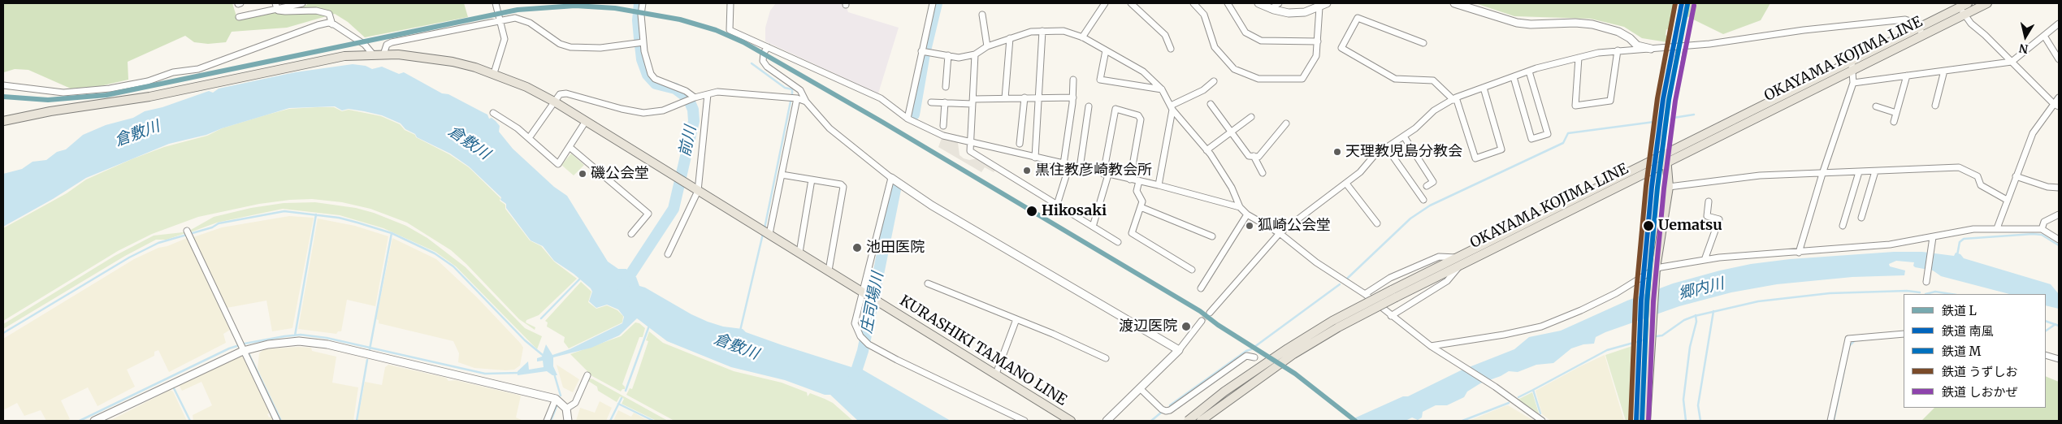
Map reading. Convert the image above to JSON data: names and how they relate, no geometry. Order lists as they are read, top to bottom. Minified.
{"streets":{"main road":["OKAYAMA KOJIMA LINE","KURASHIKI TAMANO LINE"]},"water":["倉敷川","前川","郷内川","庄司場川"],"places":["天理教児島分教会","黒住教彦崎教会所","磯公会堂","Hikosaki","狐崎公会堂","Uematsu","池田医院","渡辺医院"],"lines":["rail line 南風","rail line うずしお","rail line M","rail line L","rail line しおかぜ"],"legend":["鉄道 L","鉄道 南風","鉄道 M","鉄道 うずしお","鉄道 しおかぜ"],"north":"bottom"}
